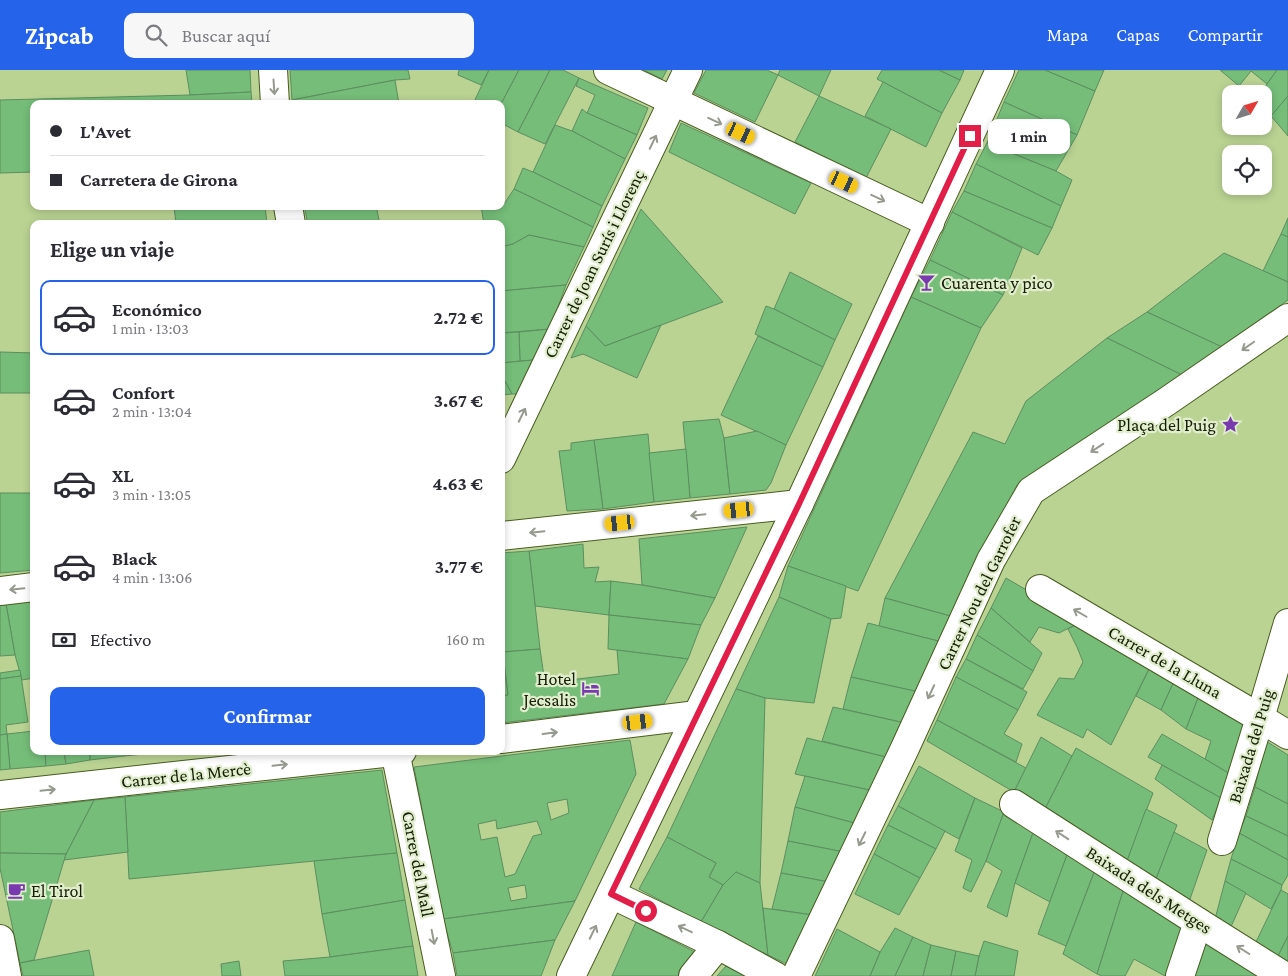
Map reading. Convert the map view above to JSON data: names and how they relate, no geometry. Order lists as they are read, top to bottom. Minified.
{"streets":{"street":["Carrer de Joan Surís i Llorenç","Carrer Nou del Garrofer","Carrer de la Lluna","Baixada del Puig","Carrer de la Mercè","Carrer del Mall","Baixada dels Metges"]},"crossings":[["Carrer de la Lluna","Baixada del Puig"]],"one_way":["Carrer de Joan Surís i Llorenç","Carrer de la Lluna","Carrer de la Mercè","Carrer del Mall","Baixada dels Metges"],"places":{"bar":["Cuarenta y pico"],"place":["Plaça del Puig"],"hotel":["Hotel Jecsalis"],"cafe":["El Tirol"]},"north":"top right","page":{"header":"Zipcab","search":"Buscar aquí","nav":["Mapa","Capas","Compartir"],"banner":["L'Avet","Carretera de Girona"],"bubble":"1 min","heading":"Elige un viaje","list":[{"name":"Económico","note":"1 min · 13:03","value":"2.72 €"},{"name":"Confort","note":"2 min · 13:04","value":"3.67 €"},{"name":"XL","note":"3 min · 13:05","value":"4.63 €"},{"name":"Black","note":"4 min · 13:06","value":"3.77 €"}],"pay":["Efectivo","160 m"],"buttons":"Confirmar"}}
